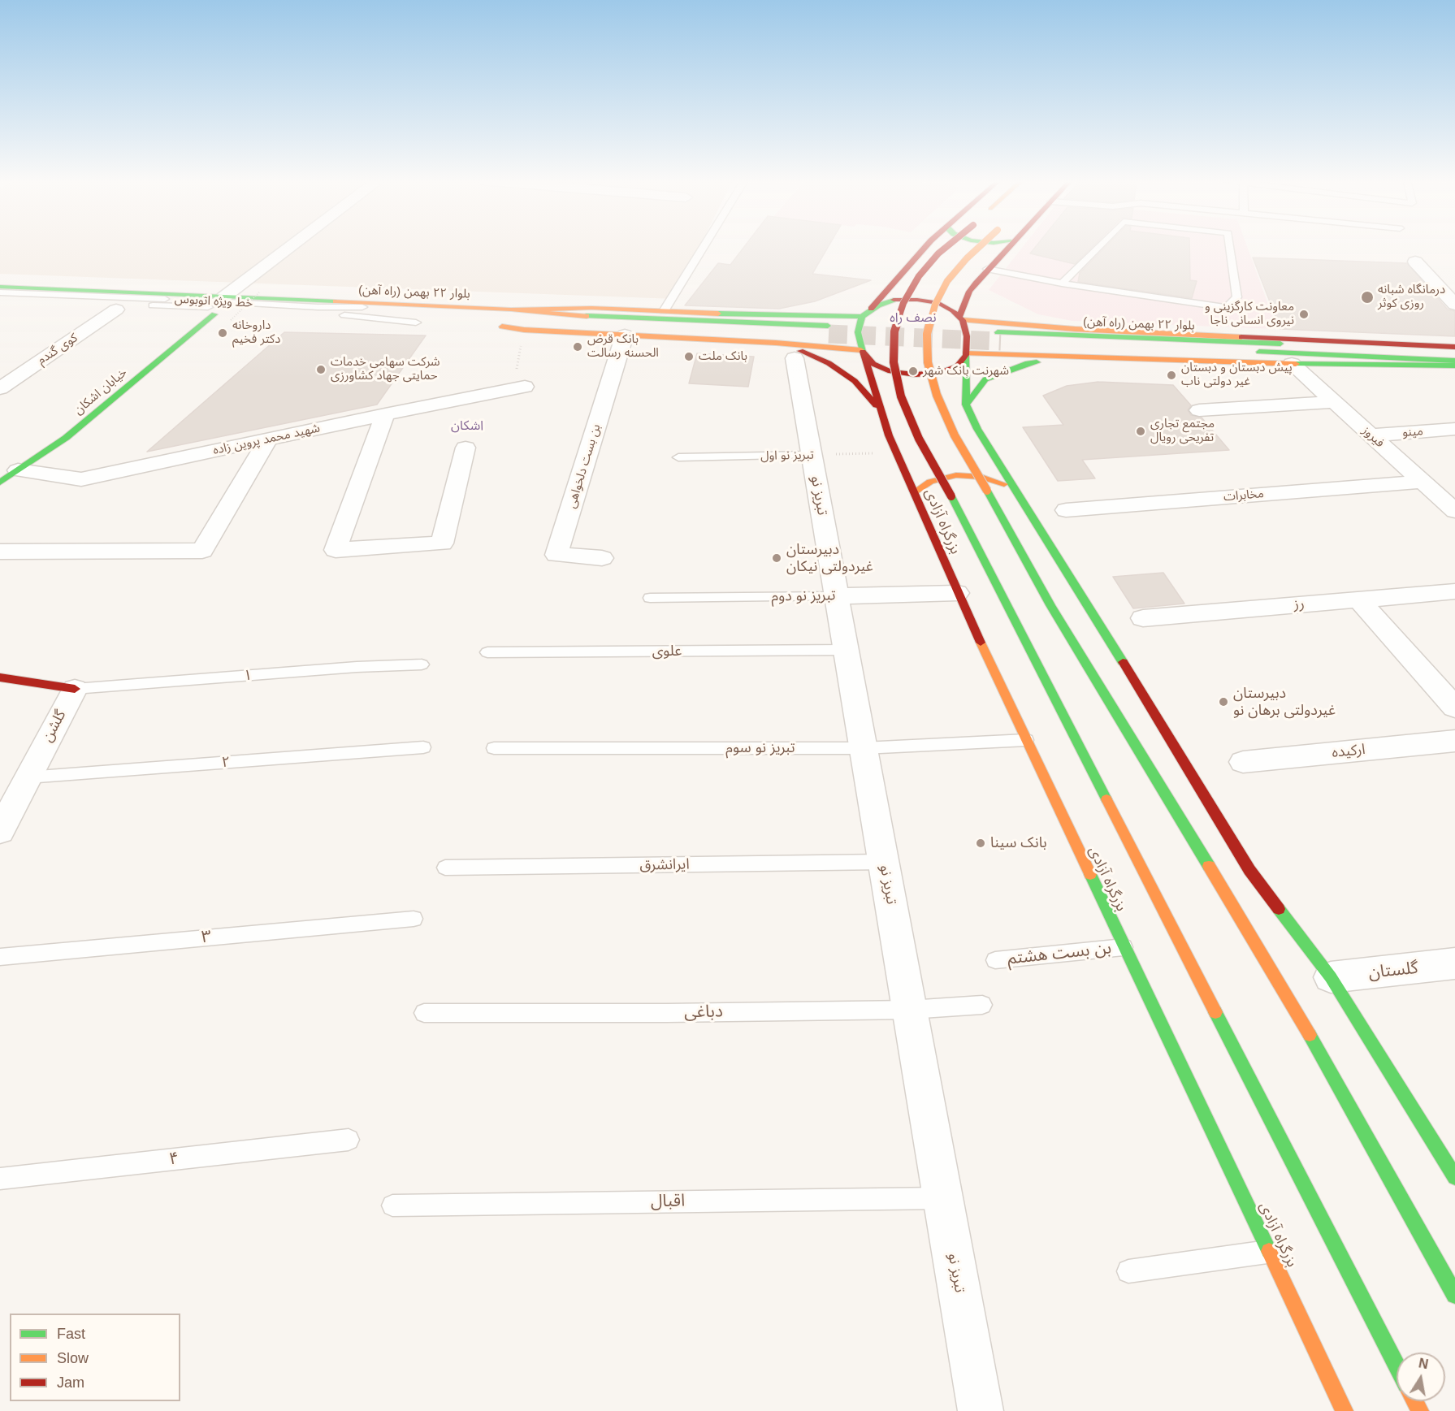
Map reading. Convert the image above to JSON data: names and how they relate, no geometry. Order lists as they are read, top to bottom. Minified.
{"streets":{"main road":["بلوار ۲۲ بهمن (راه آهن)","خیابان اشکان","بزرگراه آزادی","گلشن"],"street":["کوی گندم","مینو","فیروز","شهید محمد پروین زاده","بن بست دلخواهی","تبریز نو","مخابرات","تبریز نو دوم","رز","ارکیده","گلستان"],"lane":["خط ویژه اتوبوس","تبریز نو اول","علوی","۱","تبریز نو سوم","۲","ایرانشرق","۳","بن بست هشتم","دباغی","۴","اقبال"]},"crossings":[["بلوار ۲۲ بهمن (راه آهن)","خط ویژه اتوبوس"],["خیابان اشکان","شهید محمد پروین زاده"],["مینو","فیروز"],["فیروز","مخابرات"],["تبریز نو اول","تبریز نو"],["تبریز نو اول","بزرگراه آزادی"],["تبریز نو","تبریز نو دوم"],["تبریز نو","علوی"],["تبریز نو","تبریز نو سوم"],["تبریز نو","ایرانشرق"],["تبریز نو","دباغی"],["تبریز نو","اقبال"],["بزرگراه آزادی","تبریز نو دوم"],["بزرگراه آزادی","تبریز نو سوم"],["بزرگراه آزادی","بن بست هشتم"],["۱","گلشن"],["گلشن","۲"]],"districts":["نصف راه","اشکان"],"places":["درمانگاه شبانه روزی کوثر","معاونت کارگزینی و نیروی انسانی ناجا","داروخانه دکتر فخیم","بانک قرض الحسنه رسالت","بانک ملت","شرکت سهامی خدمات حمایتی جهاد کشاورزی","شهرنت بانک شهر","پیش دبستان و دبستان غیر دولتی ناب","مجتمع تجاری تفریحی رویال","دبیرستان غیردولتی نیکان","دبیرستان غیردولتی برهان نو","بانک سینا"],"legend":["Fast","Slow","Jam"],"north":"top"}
